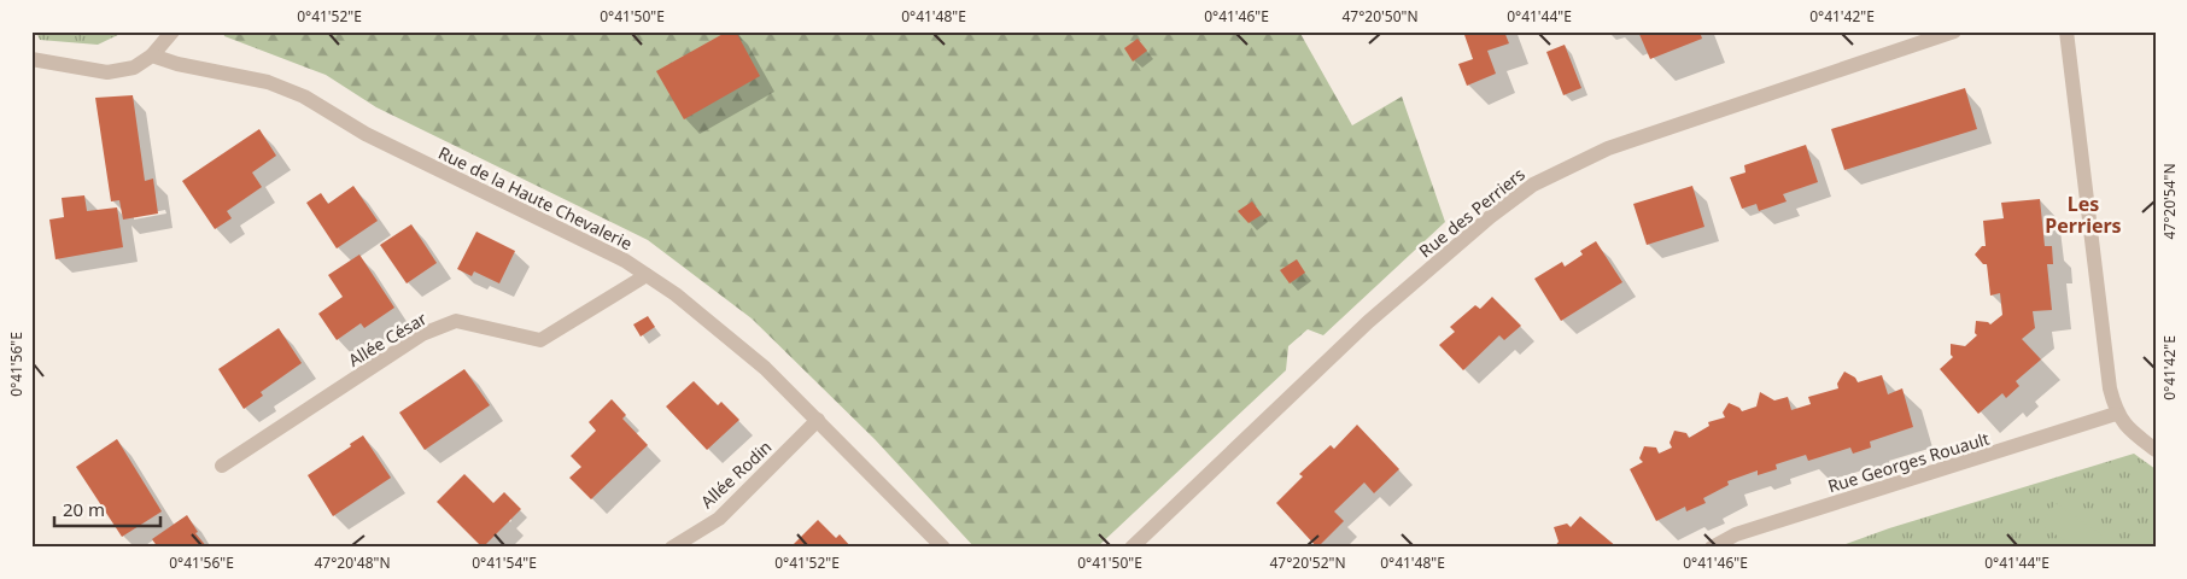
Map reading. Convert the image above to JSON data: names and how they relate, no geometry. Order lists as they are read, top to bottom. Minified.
{"streets":{"street":["Rue de la Haute Chevalerie","Rue des Perriers","Allée César","Rue Georges Rouault","Allée Rodin"]},"crossings":[["Rue de la Haute Chevalerie","Allée César"],["Rue de la Haute Chevalerie","Allée Rodin"]],"districts":["Les Perriers"],"scale_bar":"20 m","coordinates":["0°41'52\"E","0°41'50\"E","0°41'48\"E","0°41'46\"E","47°20'50\"N","0°41'44\"E","0°41'42\"E","47°20'54\"N","0°41'56\"E","47°20'48\"N","0°41'54\"E","47°20'52\"N"]}
